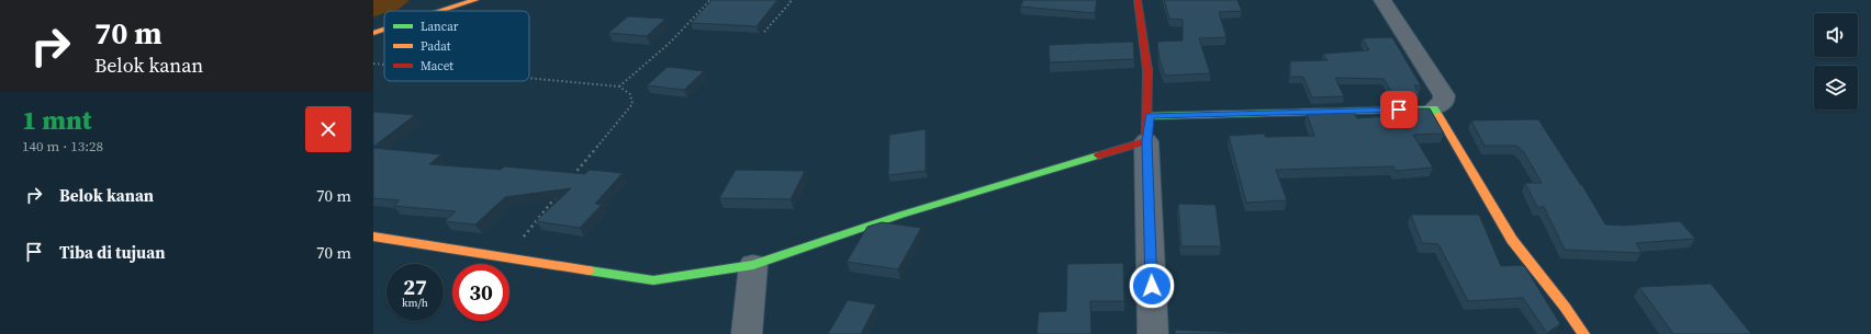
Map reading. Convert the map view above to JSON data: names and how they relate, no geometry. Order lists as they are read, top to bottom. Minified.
{"legend":["Lancar","Padat","Macet"],"page":{"turn":["70 m","Belok kanan"],"heading":["1 mnt","140 m · 13:28"],"list":[{"name":"Belok kanan","value":"70 m"},{"name":"Tiba di tujuan","value":"70 m"}],"speed":"27 km/h","limit":"30"}}
